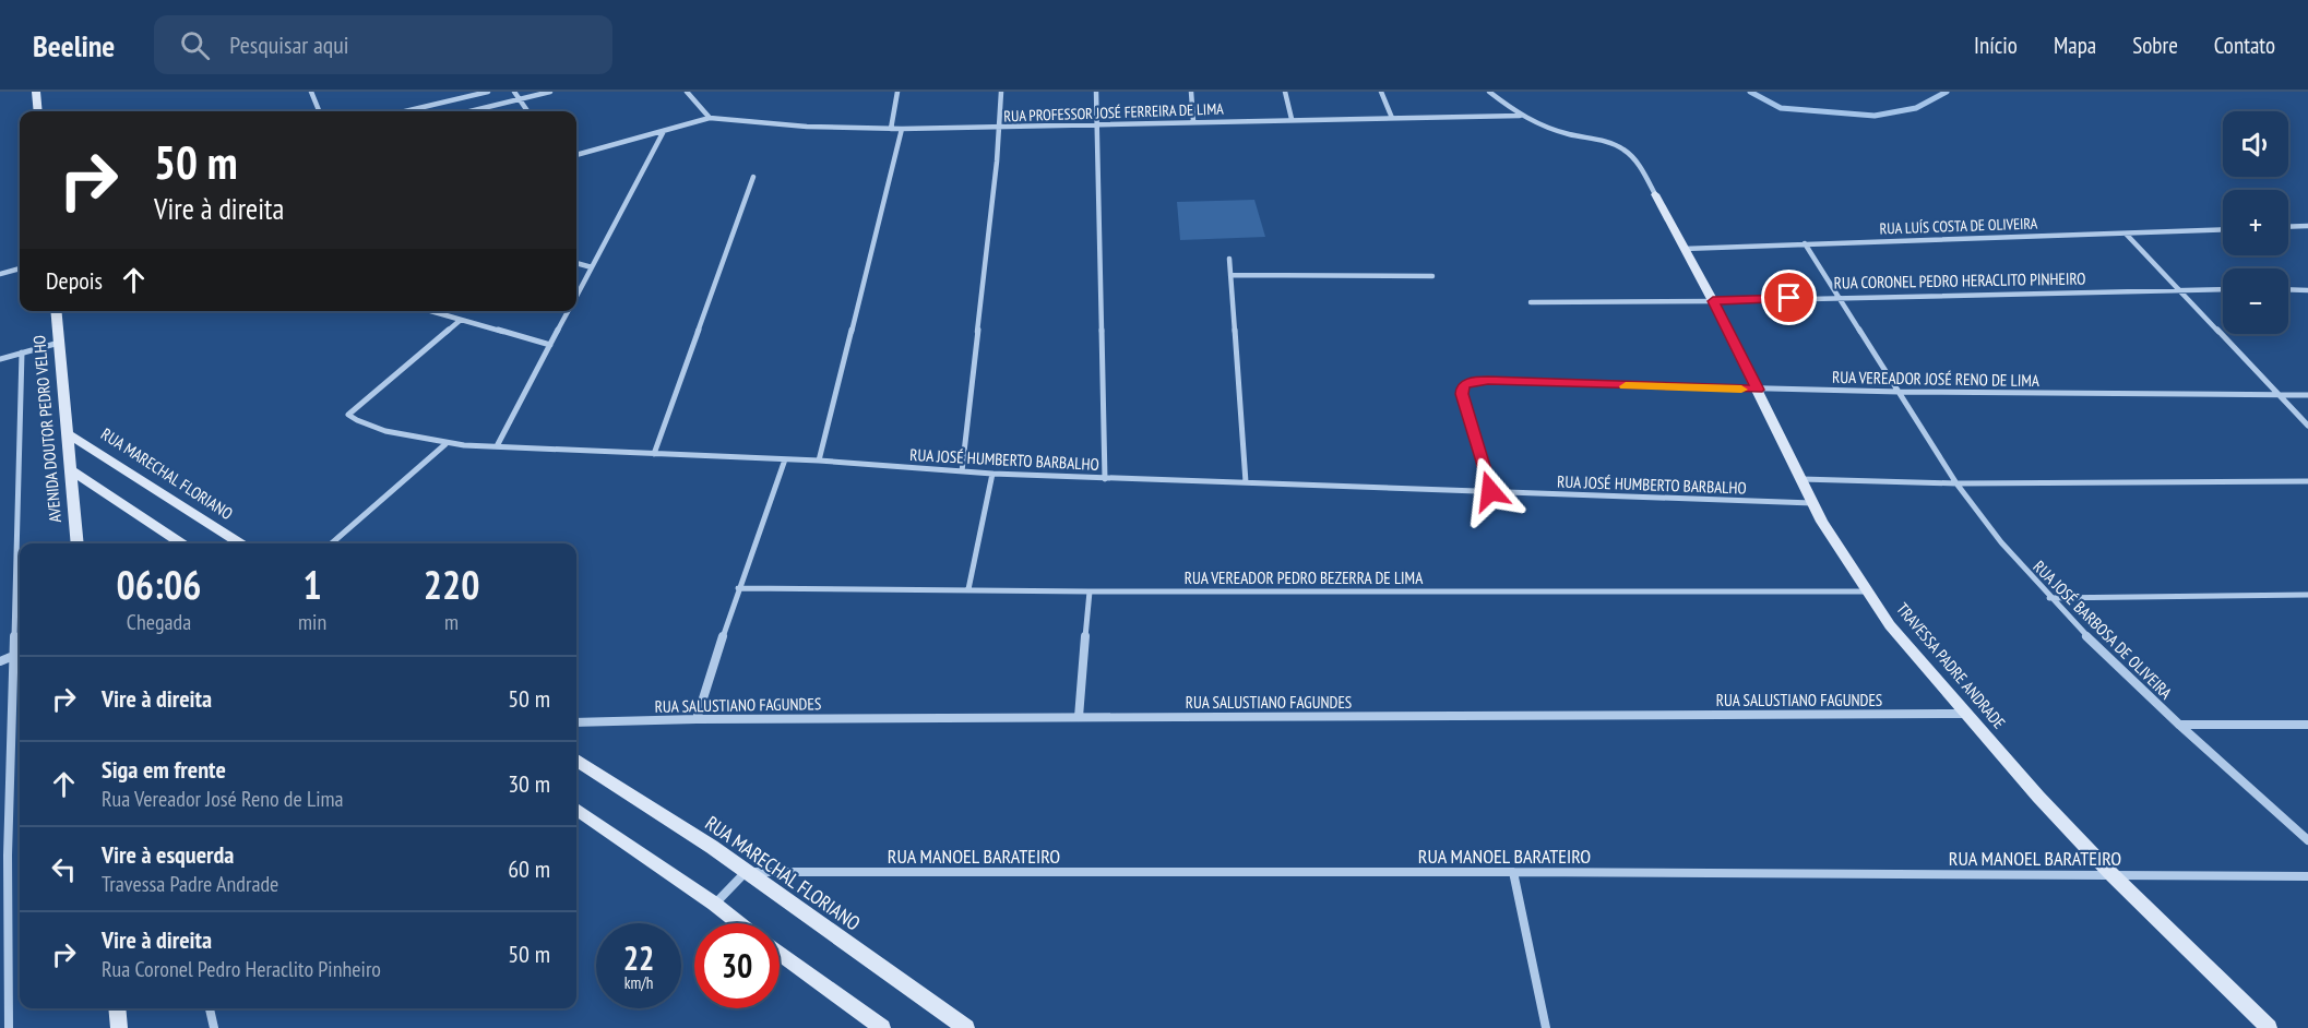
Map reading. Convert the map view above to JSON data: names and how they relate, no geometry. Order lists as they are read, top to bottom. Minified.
{"streets":{"street":["RUA PROFESSOR JOSÉ FERREIRA DE LIMA","RUA LUÍS COSTA DE OLIVEIRA","RUA CORONEL PEDRO HERACLITO PINHEIRO","RUA VEREADOR JOSÉ RENO DE LIMA","AVENIDA DOUTOR PEDRO VELHO","RUA JOSÉ HUMBERTO BARBALHO","RUA MARECHAL FLORIANO","RUA VEREADOR PEDRO BEZERRA DE LIMA","RUA JOSÉ BARBOSA DE OLIVEIRA","TRAVESSA PADRE ANDRADE","RUA SALUSTIANO FAGUNDES","RUA MANOEL BARATEIRO"]},"crossings":[["RUA LUÍS COSTA DE OLIVEIRA","RUA JOSÉ BARBOSA DE OLIVEIRA"],["RUA LUÍS COSTA DE OLIVEIRA","TRAVESSA PADRE ANDRADE"],["RUA CORONEL PEDRO HERACLITO PINHEIRO","RUA JOSÉ BARBOSA DE OLIVEIRA"],["RUA CORONEL PEDRO HERACLITO PINHEIRO","TRAVESSA PADRE ANDRADE"],["RUA VEREADOR JOSÉ RENO DE LIMA","RUA JOSÉ HUMBERTO BARBALHO"],["RUA VEREADOR JOSÉ RENO DE LIMA","RUA JOSÉ BARBOSA DE OLIVEIRA"],["RUA VEREADOR JOSÉ RENO DE LIMA","TRAVESSA PADRE ANDRADE"],["AVENIDA DOUTOR PEDRO VELHO","RUA MARECHAL FLORIANO"],["RUA JOSÉ HUMBERTO BARBALHO","TRAVESSA PADRE ANDRADE"],["RUA MARECHAL FLORIANO","RUA MANOEL BARATEIRO"],["RUA VEREADOR PEDRO BEZERRA DE LIMA","TRAVESSA PADRE ANDRADE"],["TRAVESSA PADRE ANDRADE","RUA SALUSTIANO FAGUNDES"],["TRAVESSA PADRE ANDRADE","RUA MANOEL BARATEIRO"]],"page":{"header":"Beeline","search":"Pesquisar aqui","nav":["Início","Mapa","Sobre","Contato"],"map_buttons":["+","−"],"turn":["50 m","Vire à direita"],"then":"Depois","eta":["06:06","Chegada","1","min","220","m"],"list":[{"name":"Vire à direita","value":"50 m"},{"name":"Siga em frente","note":"Rua Vereador José Reno de Lima","value":"30 m"},{"name":"Vire à esquerda","note":"Travessa Padre Andrade","value":"60 m"},{"name":"Vire à direita","note":"Rua Coronel Pedro Heraclito Pinheiro","value":"50 m"}],"speed":"22 km/h","limit":"30"}}
